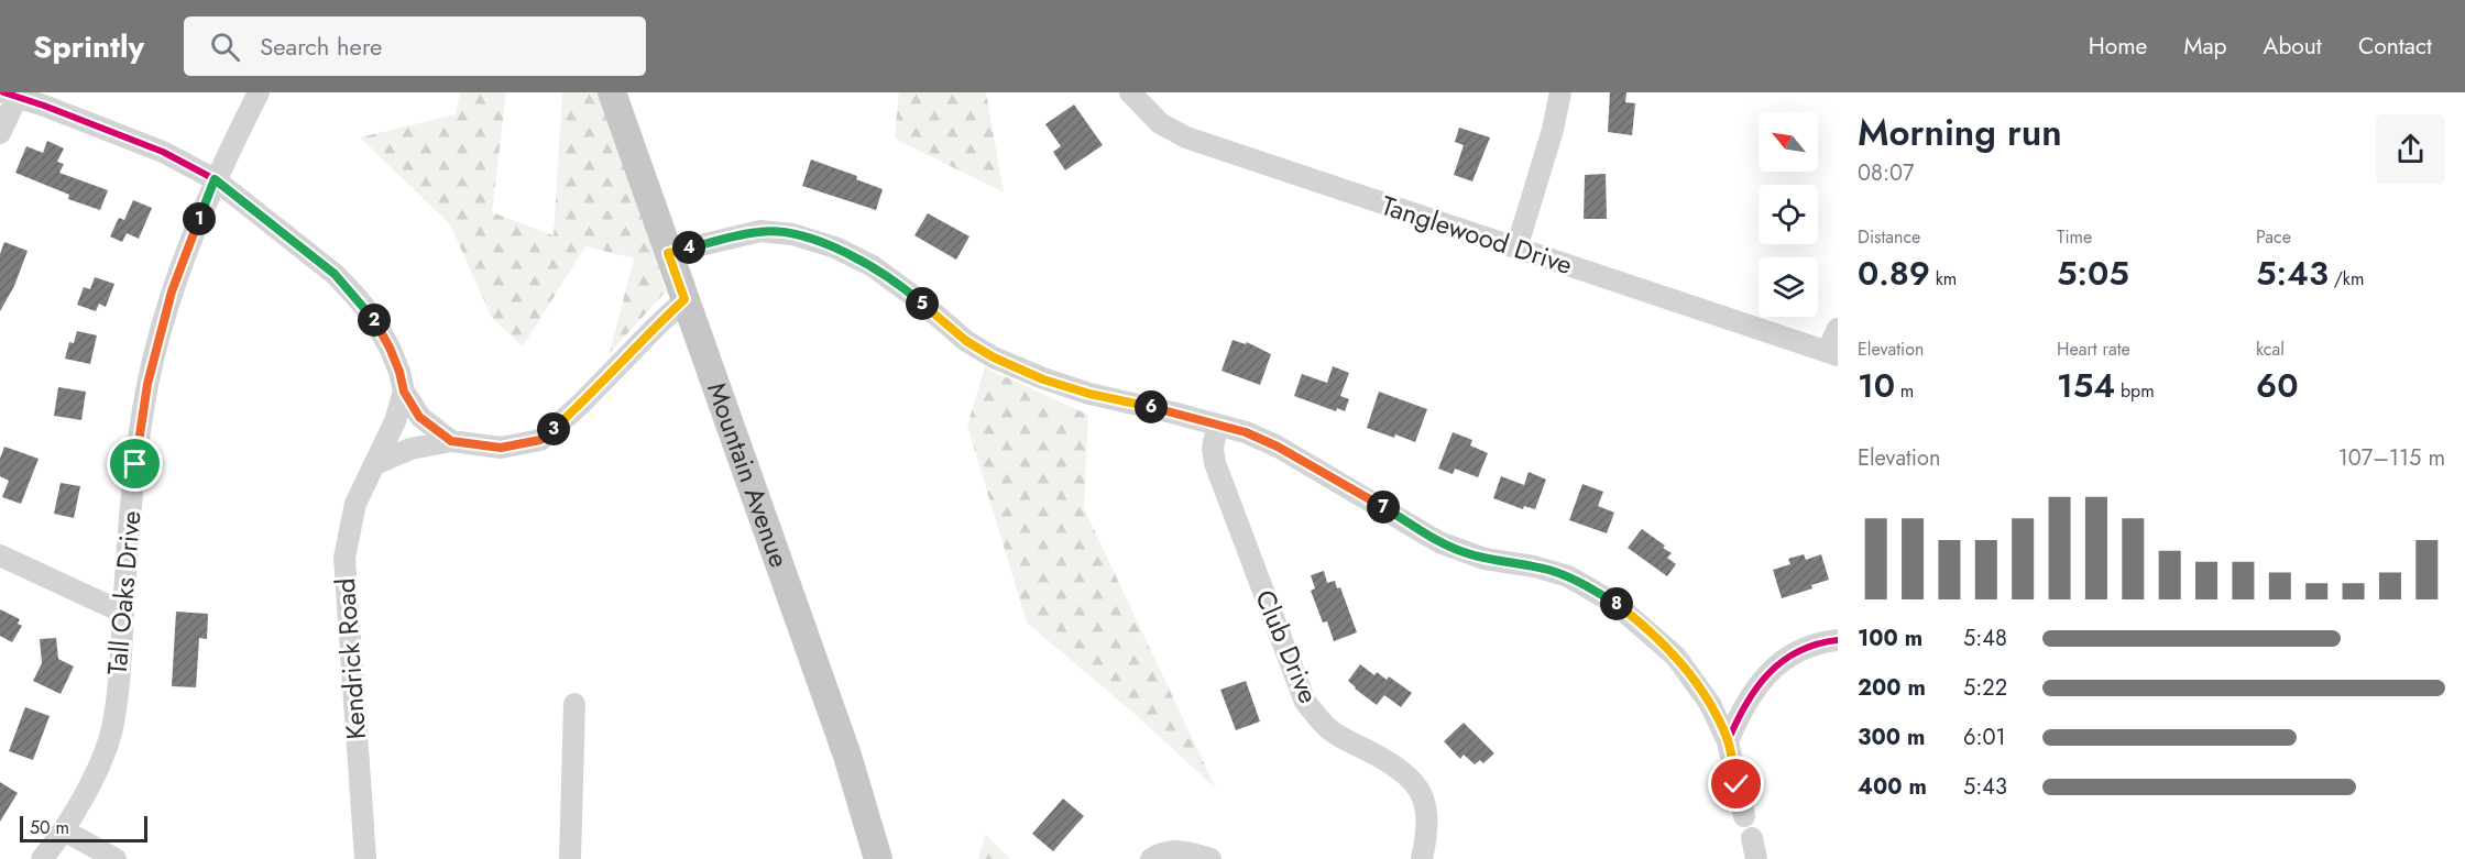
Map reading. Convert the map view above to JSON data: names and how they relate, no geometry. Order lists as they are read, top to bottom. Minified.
{"streets":{"main road":["Mountain Avenue"],"street":["Tanglewood Drive","Tall Oaks Drive","Club Drive","Kendrick Road"]},"scale_bar":"50 m","north":"top left","page":{"header":"Sprintly","search":"Search here","nav":["Home","Map","About","Contact"],"heading":["Morning run","08:07"],"pins":["1","4","5","2","6","3","7","8"],"stats":[["Distance","0.89 km"],["Time","5:05"],["Pace","5:43 /km"],["Elevation","10 m"],["Heart rate","154 bpm"],["kcal","60"]],"chart":["Elevation","107–115 m"],"list":[{"name":"100 m","note":"5:48"},{"name":"200 m","note":"5:22"},{"name":"300 m","note":"6:01"},{"name":"400 m","note":"5:43"}],"scale":"50 m"}}
